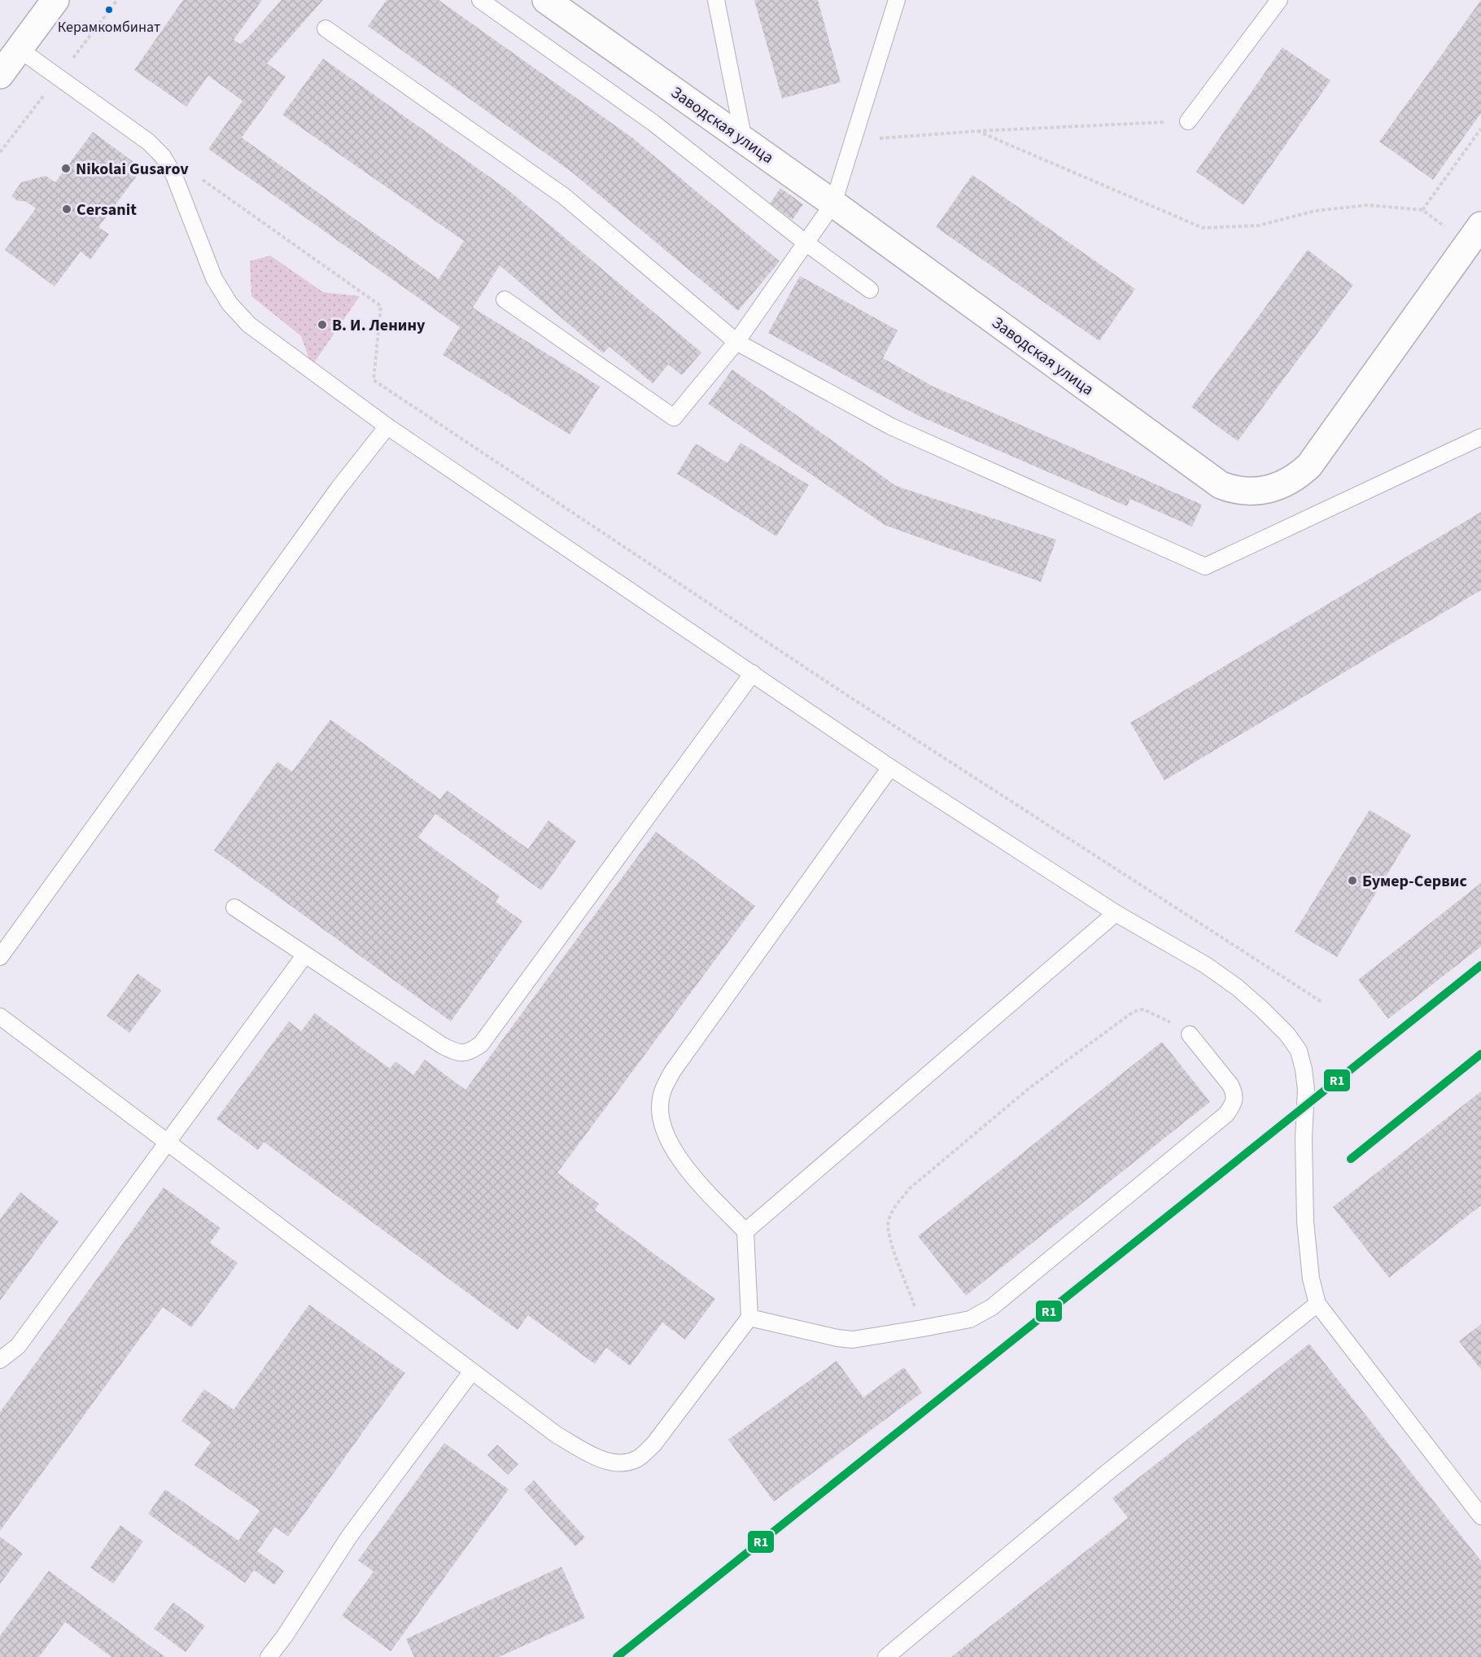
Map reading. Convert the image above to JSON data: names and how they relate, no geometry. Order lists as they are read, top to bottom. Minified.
{"streets":{"street":["Заводская улица"]},"places":["Керамкомбинат","Nikolai Gusarov","Cersanit","В. И. Ленину","Бумер-Сервис"],"lines":["transit line R1"]}
